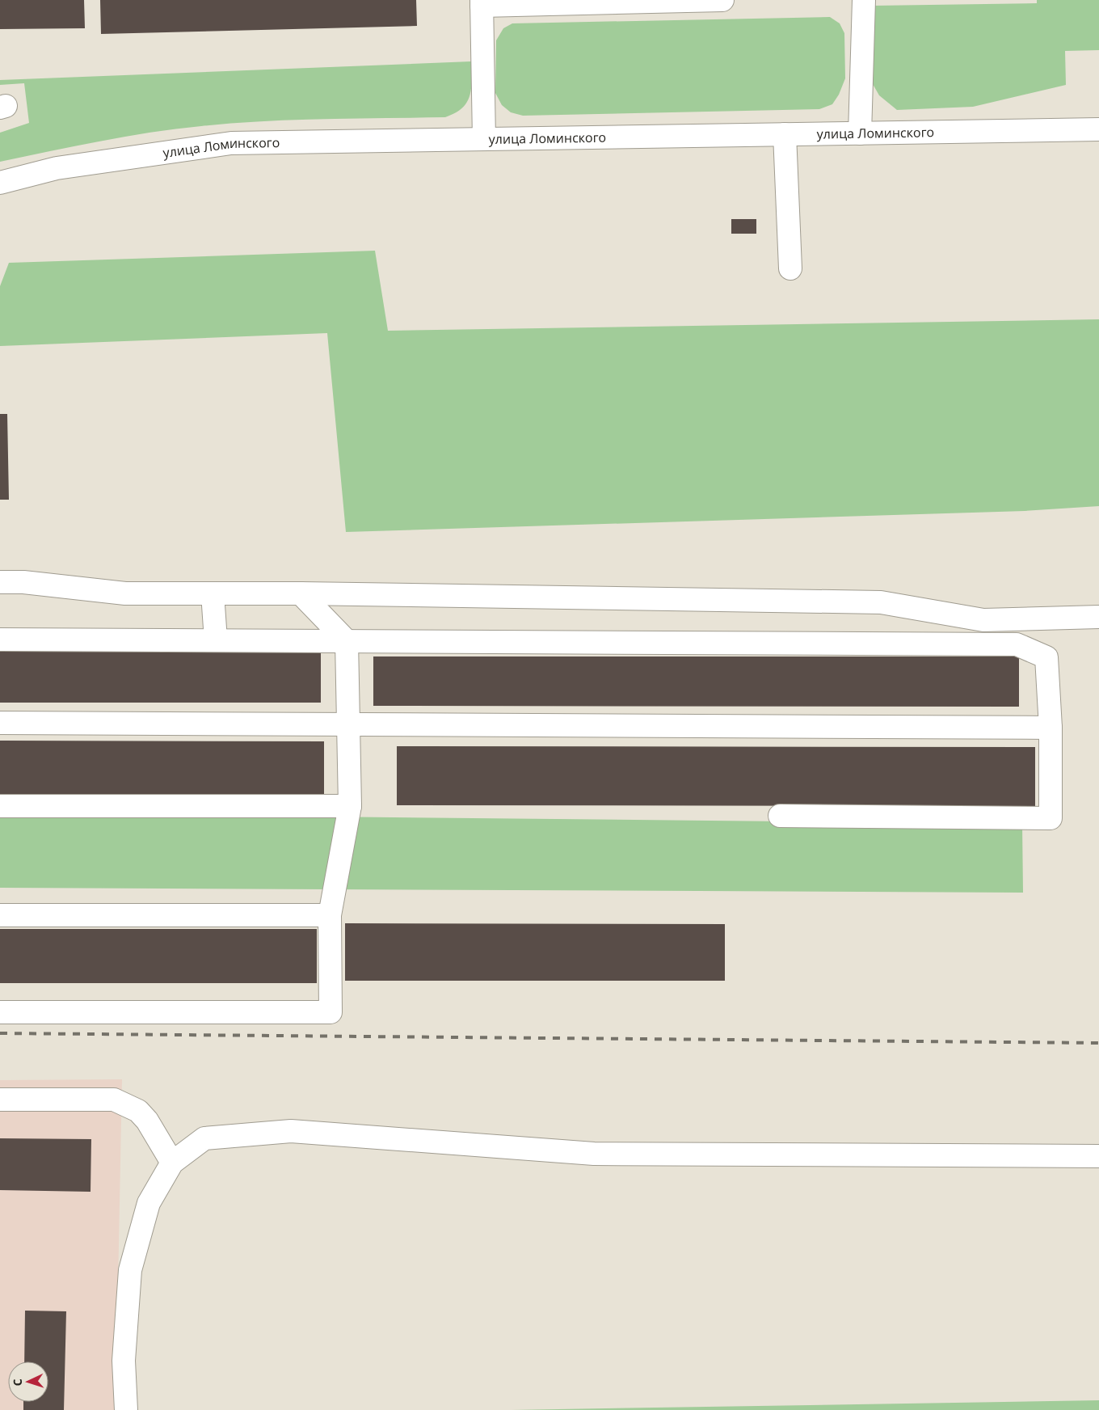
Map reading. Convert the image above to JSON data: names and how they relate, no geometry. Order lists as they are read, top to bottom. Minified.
{"streets":{"street":["улица Ломинского"]},"north":"left"}
